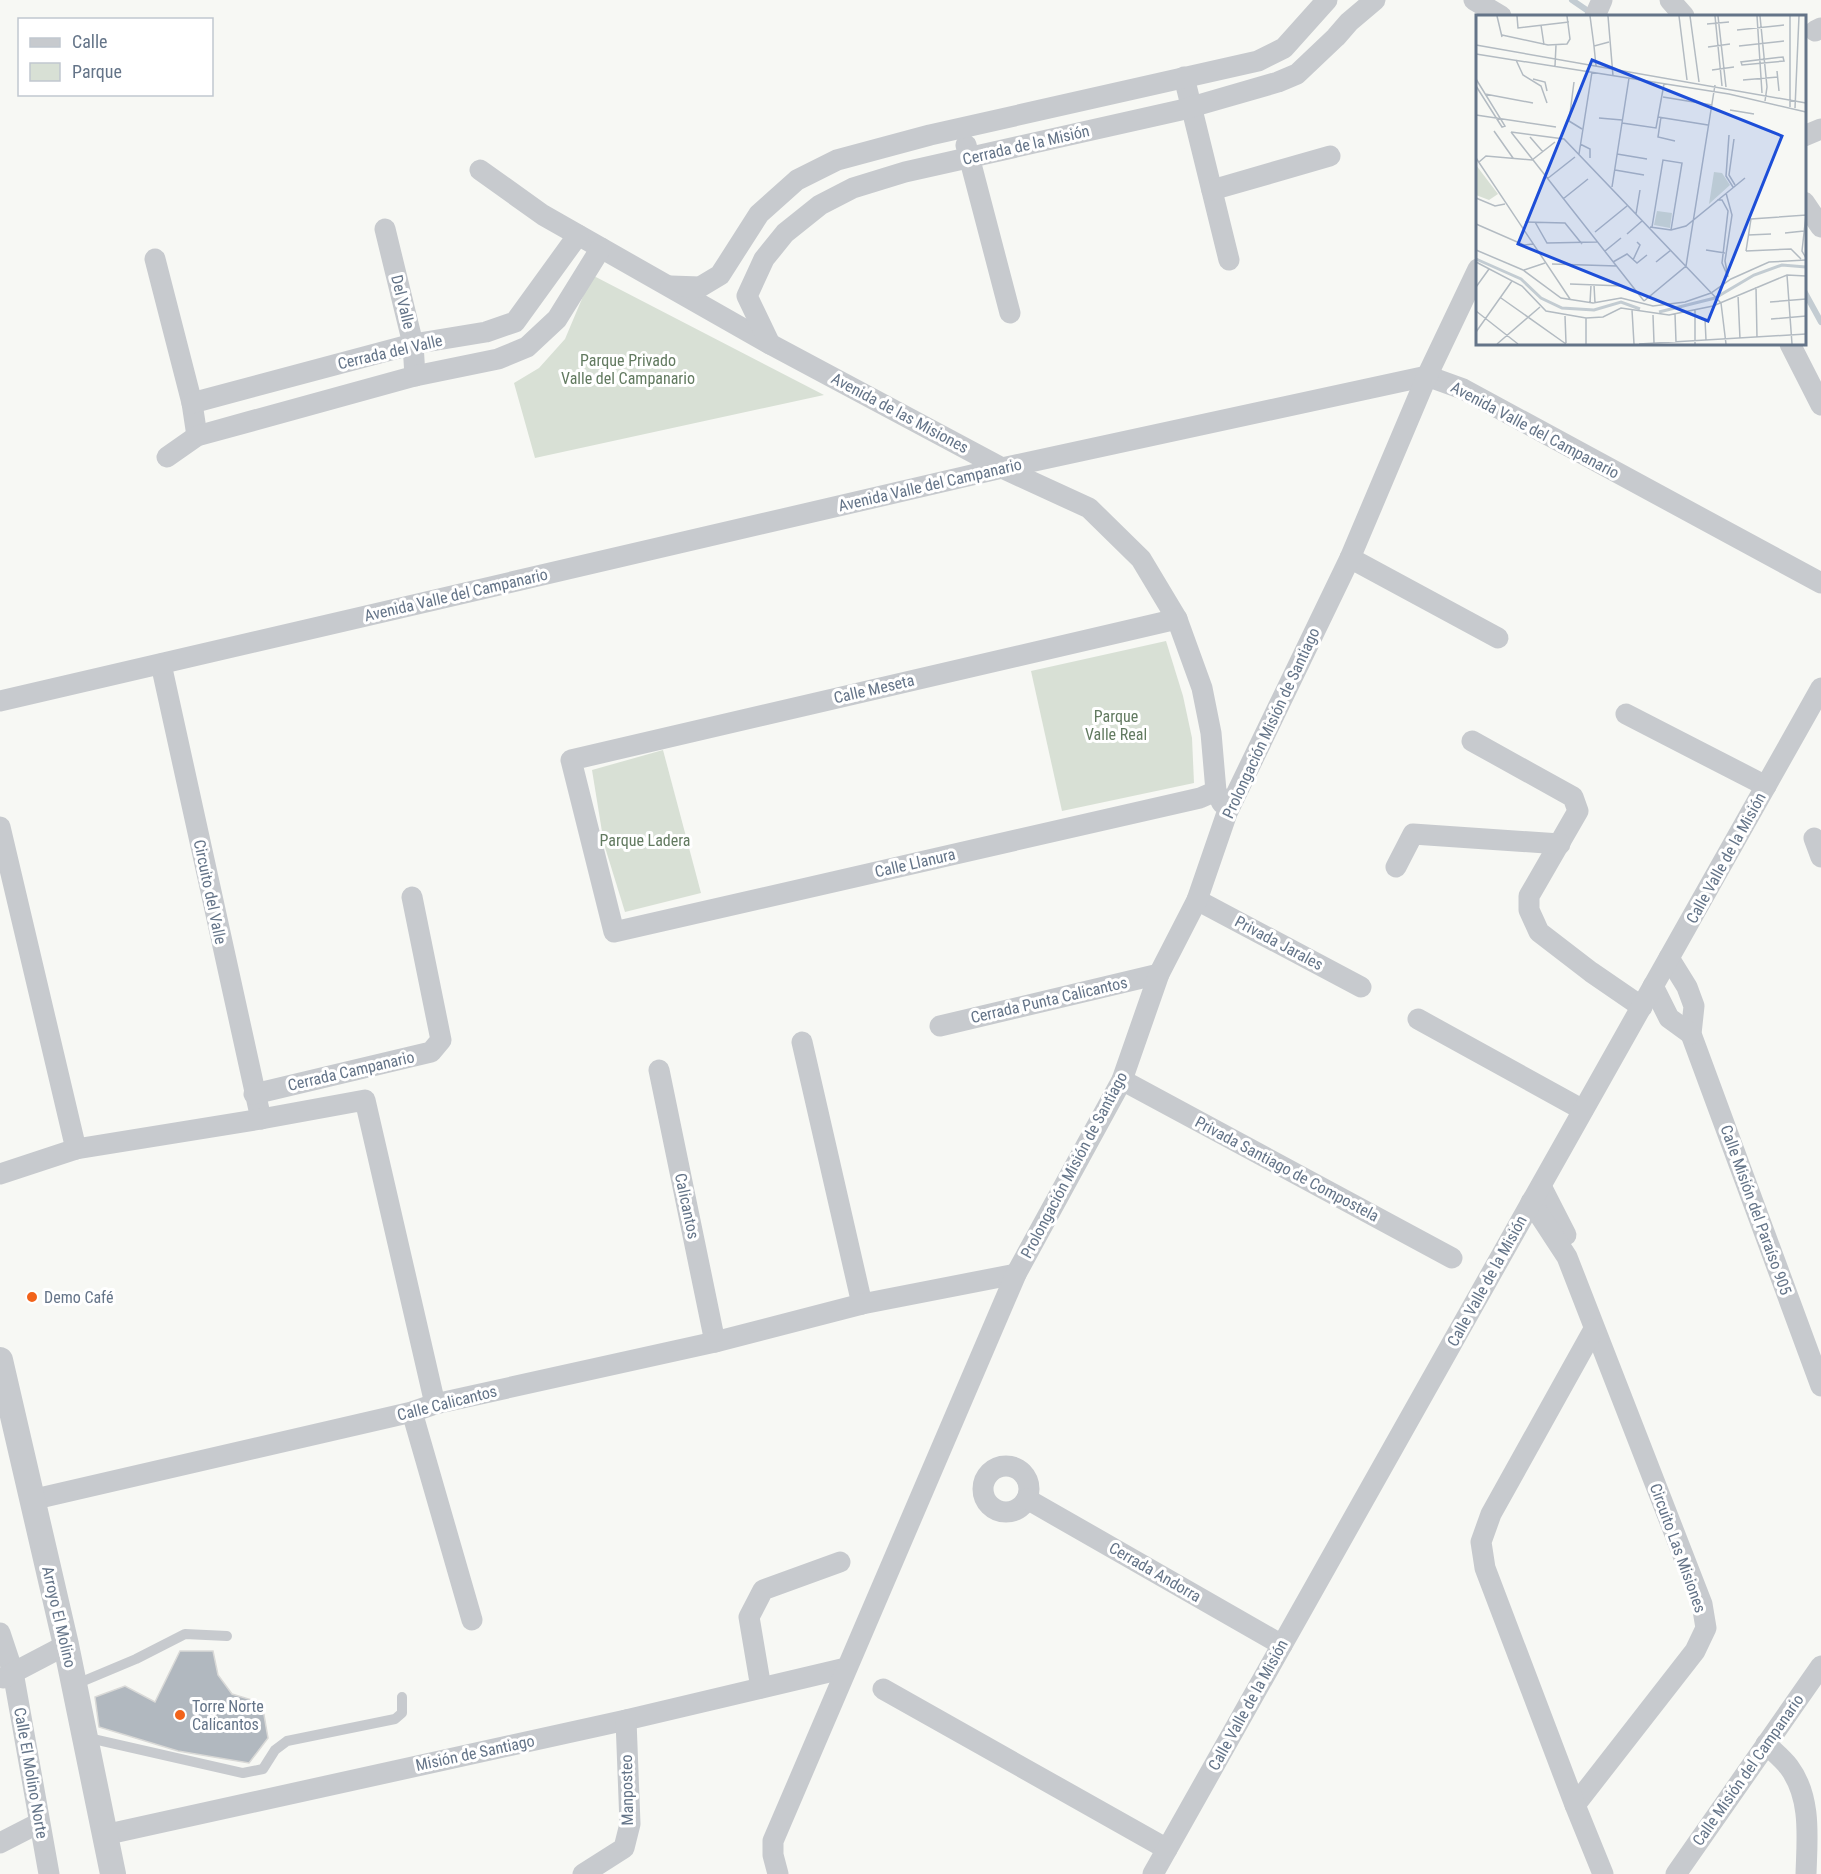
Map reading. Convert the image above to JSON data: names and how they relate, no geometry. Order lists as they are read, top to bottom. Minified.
{"streets":{"street":["Cerrada de la Misión","Del Valle","Cerrada del Valle","Avenida de las Misiones","Avenida Valle del Campanario","Calle Meseta","Prolongación Misión de Santiago","Calle Valle de la Misión","Calle Llanura","Circuito del Valle","Privada Jarales","Cerrada Punta Calicantos","Cerrada Campanario","Privada Santiago de Compostela","Calicantos","Calle Misión del Paraíso 905","Calle Calicantos","Circuito Las Misiones","Cerrada Andorra","Arroyo El Molino","Misión de Santiago","Calle Misión del Campanario","Calle El Molino Norte","Manposteo"]},"crossings":[["Cerrada de la Misión","Avenida de las Misiones"],["Del Valle","Cerrada del Valle"],["Cerrada del Valle","Avenida de las Misiones"],["Avenida de las Misiones","Avenida Valle del Campanario"],["Avenida de las Misiones","Calle Meseta"],["Avenida de las Misiones","Prolongación Misión de Santiago"],["Avenida de las Misiones","Calle Llanura"],["Avenida Valle del Campanario","Prolongación Misión de Santiago"],["Avenida Valle del Campanario","Circuito del Valle"],["Calle Meseta","Calle Llanura"],["Prolongación Misión de Santiago","Privada Jarales"],["Prolongación Misión de Santiago","Cerrada Punta Calicantos"],["Prolongación Misión de Santiago","Privada Santiago de Compostela"],["Prolongación Misión de Santiago","Calle Calicantos"],["Prolongación Misión de Santiago","Misión de Santiago"],["Calle Valle de la Misión","Circuito Las Misiones"],["Calle Valle de la Misión","Cerrada Andorra"],["Circuito del Valle","Cerrada Campanario"],["Calicantos","Calle Calicantos"],["Calle Calicantos","Arroyo El Molino"],["Arroyo El Molino","Misión de Santiago"],["Misión de Santiago","Manposteo"]],"parks":["Parque Privado Valle del Campanario","Parque Valle Real","Parque Ladera"],"places":["Demo Café","Torre Norte Calicantos"],"legend":["Calle","Parque"]}
